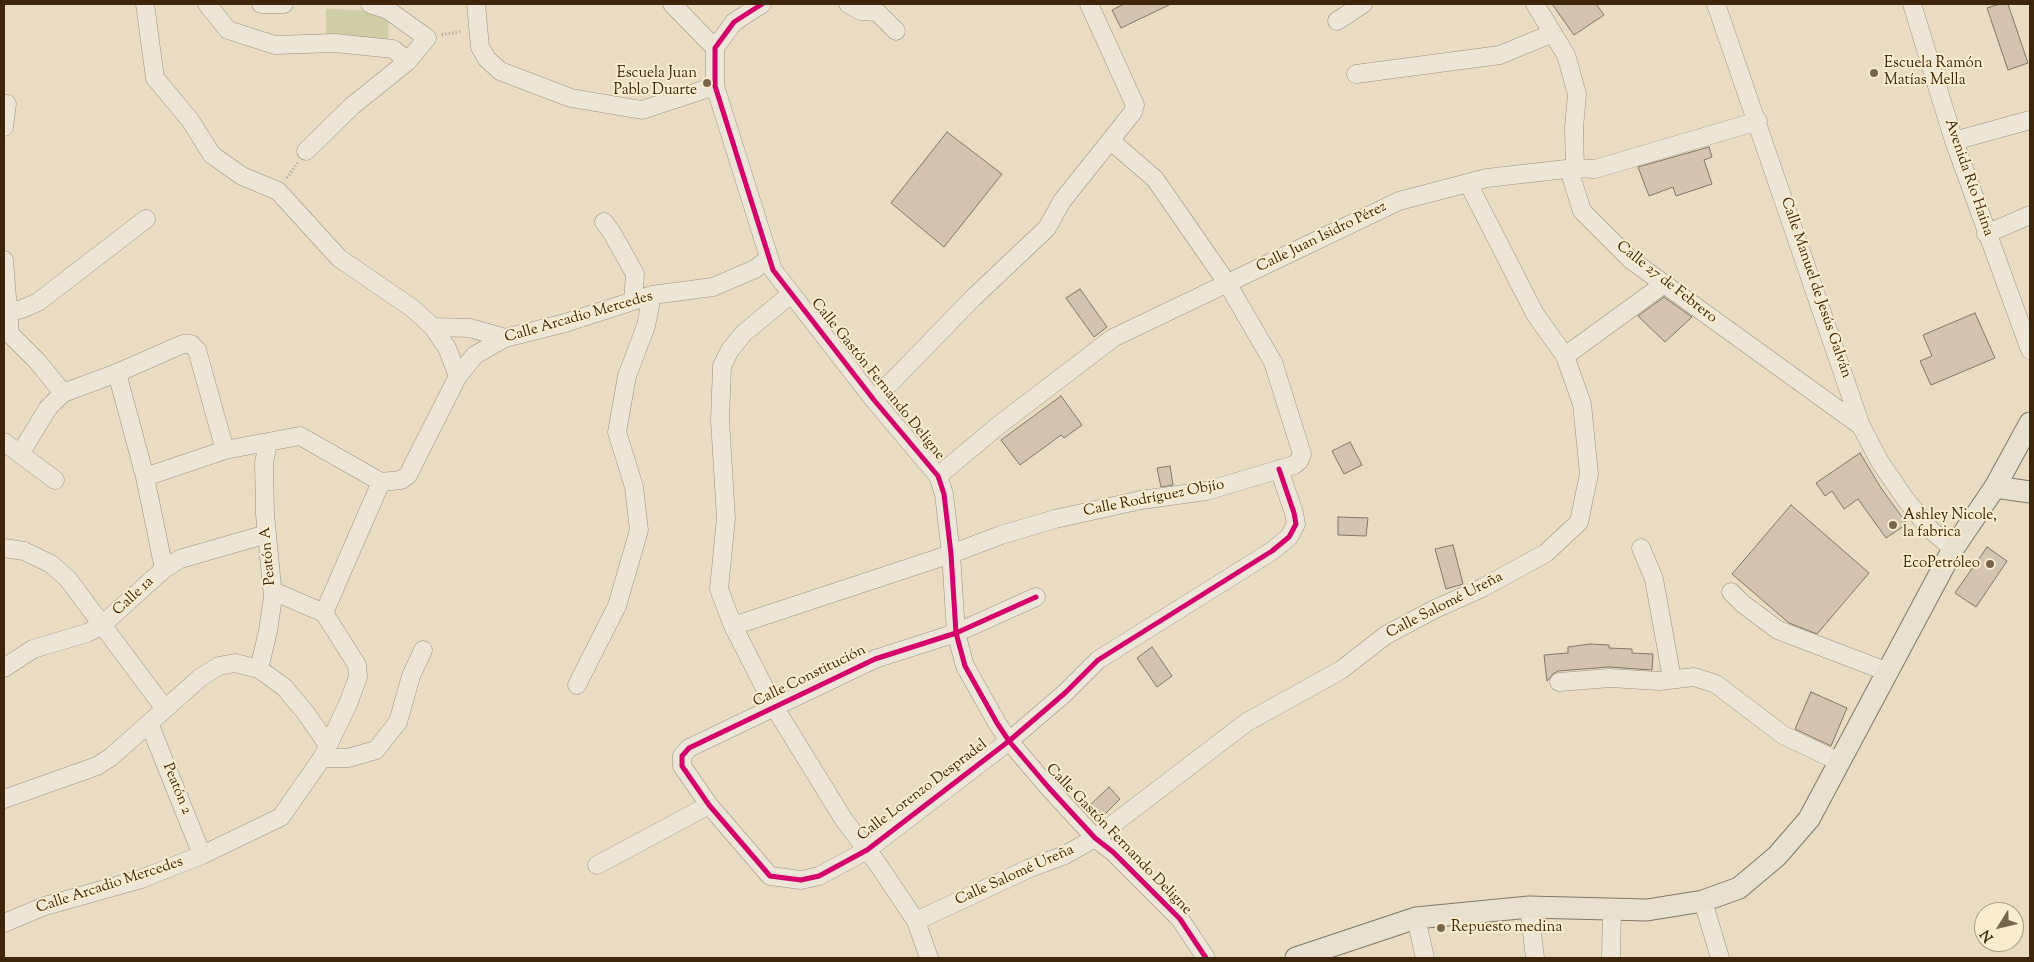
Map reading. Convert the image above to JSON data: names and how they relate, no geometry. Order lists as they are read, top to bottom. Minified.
{"streets":{"street":["Avenida Río Haina","Calle Juan Isidro Pérez","Calle 27 de Febrero","Calle Manuel de Jesús Galván","Calle Arcadio Mercedes","Calle Gastón Fernando Deligne","Calle Rodríguez Objío","Peatón A","Calle 1a","Calle Salomé Ureña","Calle Constitución","Peatón 2","Calle Lorenzo Despradel"]},"crossings":[["Calle Juan Isidro Pérez","Calle 27 de Febrero"],["Calle Juan Isidro Pérez","Calle Manuel de Jesús Galván"],["Calle Juan Isidro Pérez","Calle Gastón Fernando Deligne"],["Calle Juan Isidro Pérez","Calle Rodríguez Objío"],["Calle Juan Isidro Pérez","Calle Salomé Ureña"],["Calle 27 de Febrero","Calle Manuel de Jesús Galván"],["Calle Arcadio Mercedes","Calle Gastón Fernando Deligne"],["Calle Arcadio Mercedes","Peatón A"],["Calle Arcadio Mercedes","Peatón 2"],["Calle Gastón Fernando Deligne","Calle Rodríguez Objío"],["Calle Gastón Fernando Deligne","Calle Salomé Ureña"],["Calle Gastón Fernando Deligne","Calle Constitución"],["Calle Gastón Fernando Deligne","Calle Lorenzo Despradel"],["Calle Rodríguez Objío","Calle Lorenzo Despradel"],["Peatón A","Calle 1a"],["Peatón A","Peatón 2"],["Calle Constitución","Calle Lorenzo Despradel"]],"places":["Escuela Ramón Matías Mella","Escuela Juan Pablo Duarte","Ashley Nicole, la fabrica","EcoPetróleo","Repuesto medina"],"north":"bottom left"}
